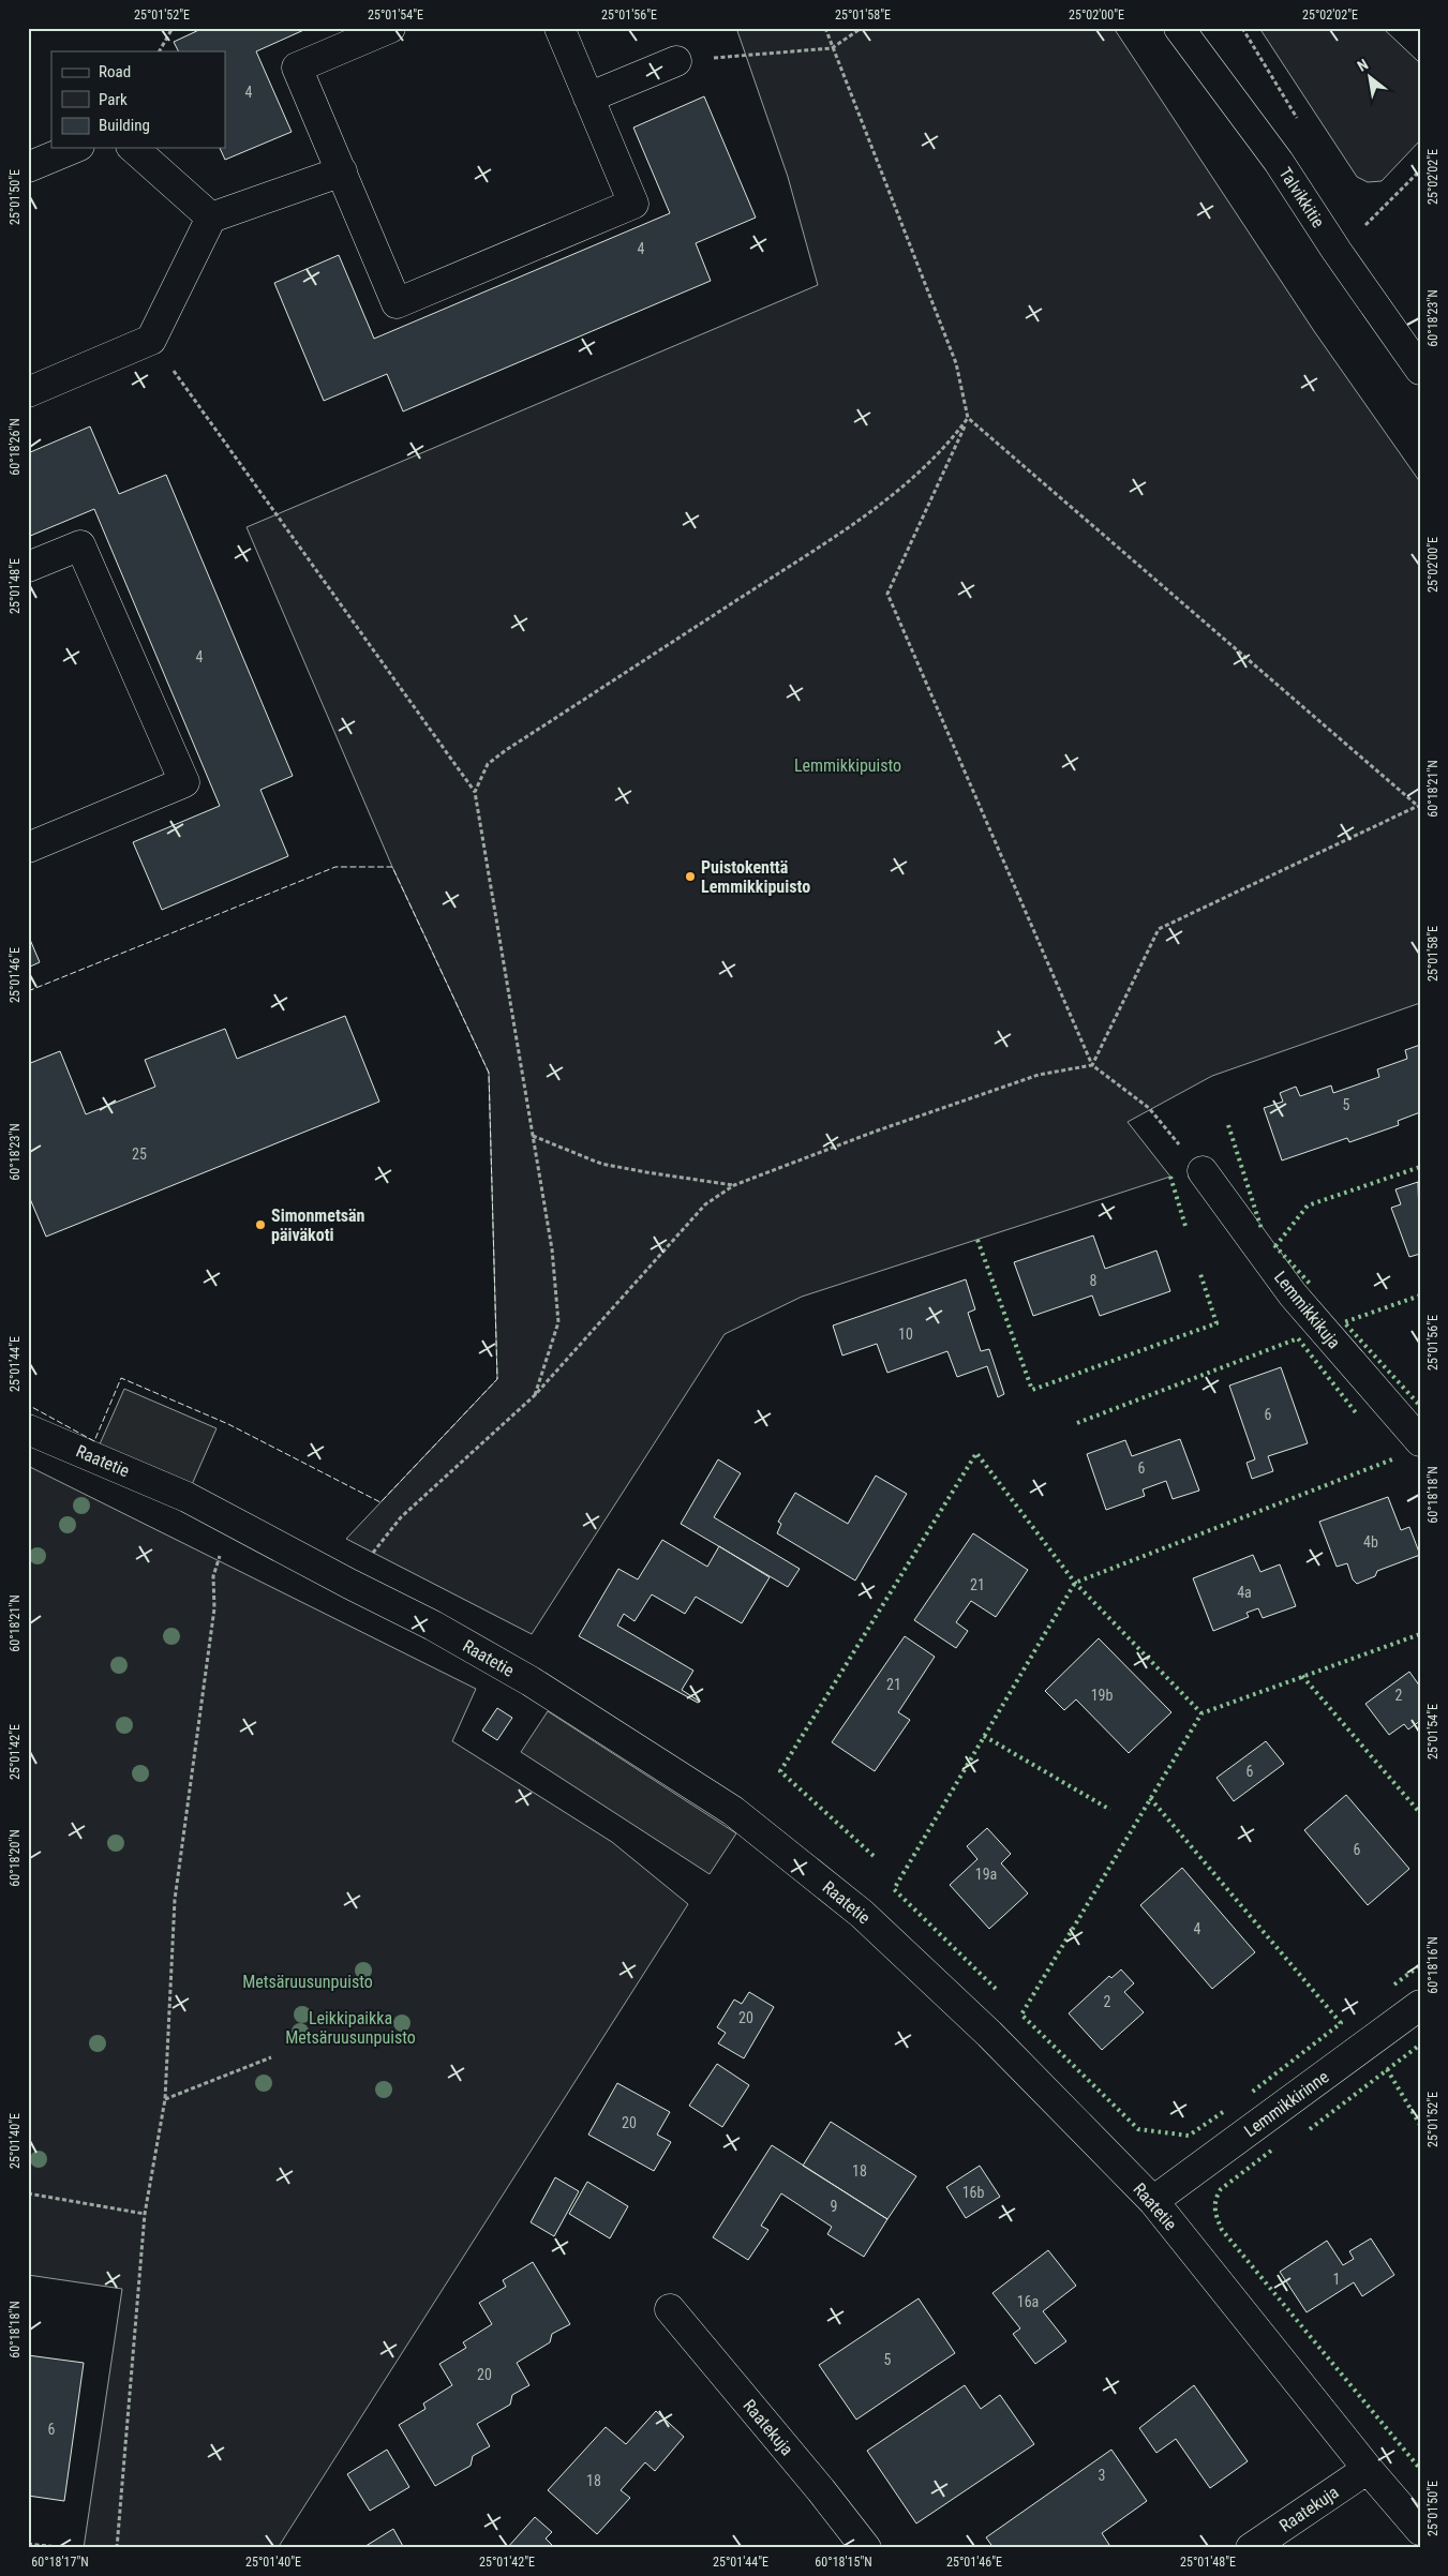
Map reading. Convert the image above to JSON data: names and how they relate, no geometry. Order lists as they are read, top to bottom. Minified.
{"streets":{"street":["Talvikkitie","Lemmikkikuja","Raatetie","Lemmikkirinne","Raatekuja"]},"crossings":[["Raatetie","Lemmikkirinne"],["Raatetie","Raatekuja"]],"parks":["Lemmikkipuisto","Metsäruusunpuisto","Leikkipaikka Metsäruusunpuisto"],"places":["Puistokenttä Lemmikkipuisto","Simonmetsän päiväkoti"],"house_numbers":["4","4","4","5","25","8","10","6","6","4b","21","4a","21","19b","2","6","6","19a","4","2","20","20","18","16b","9","1","16a","5","20","6","3","18"],"legend":["Road","Park","Building"],"north":"top left","coordinates":["25°01'52\"E","25°01'54\"E","25°01'56\"E","25°01'58\"E","25°02'00\"E","25°02'02\"E","25°01'50\"E","60°18'23\"N","60°18'26\"N","25°01'48\"E","60°18'21\"N","25°01'46\"E","25°01'44\"E","60°18'18\"N","25°01'42\"E","60°18'20\"N","60°18'16\"N","25°01'40\"E","60°18'17\"N","60°18'15\"N"]}
